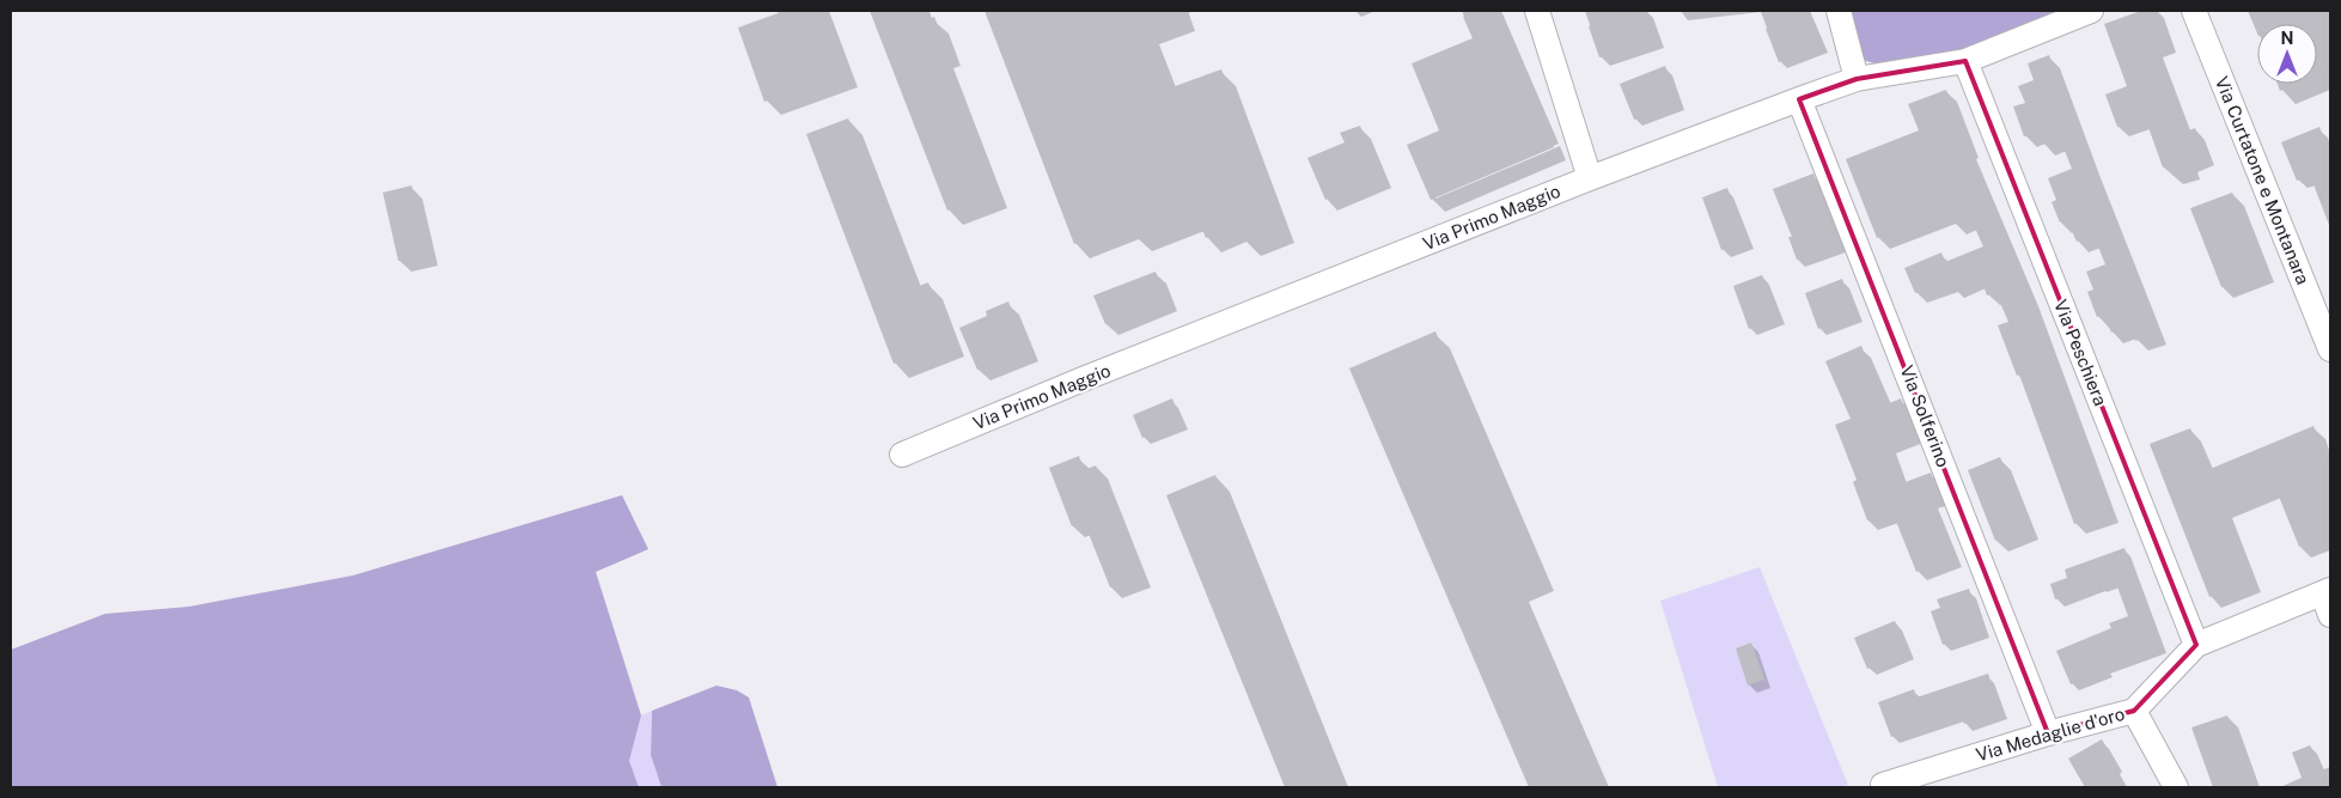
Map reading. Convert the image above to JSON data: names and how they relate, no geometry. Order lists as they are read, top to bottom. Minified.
{"streets":{"street":["Via Curtatone e Montanara","Via Primo Maggio","Via Peschiera","Via Solferino","Via Medaglie d'oro"]},"crossings":[["Via Primo Maggio","Via Peschiera"],["Via Primo Maggio","Via Solferino"],["Via Solferino","Via Medaglie d'oro"]],"north":"top"}
